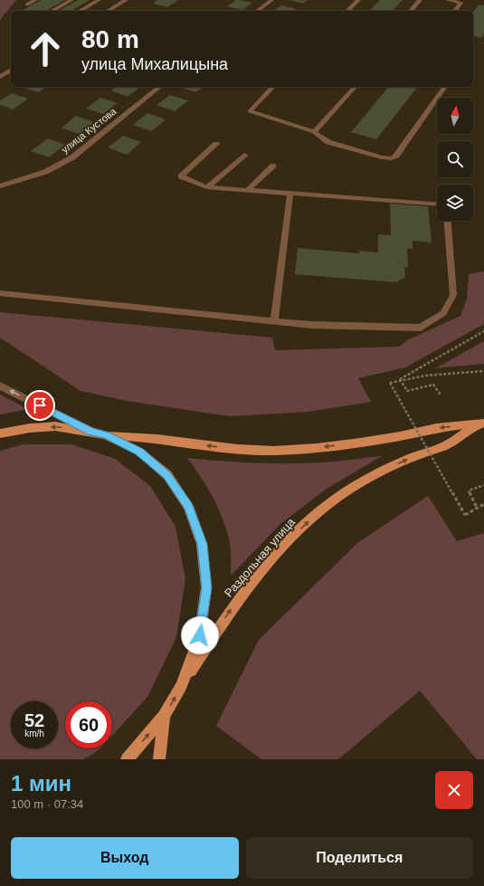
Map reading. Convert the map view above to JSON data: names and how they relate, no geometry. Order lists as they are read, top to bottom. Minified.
{"streets":{"main road":["Раздольная улица"],"street":["улица Кустова"]},"north":"top","page":{"turn":["80 m","улица Михалицына"],"speed":"52 km/h","limit":"60","heading":["1 мин","100 m · 07:34"],"buttons":["Выход","Поделиться"]}}
